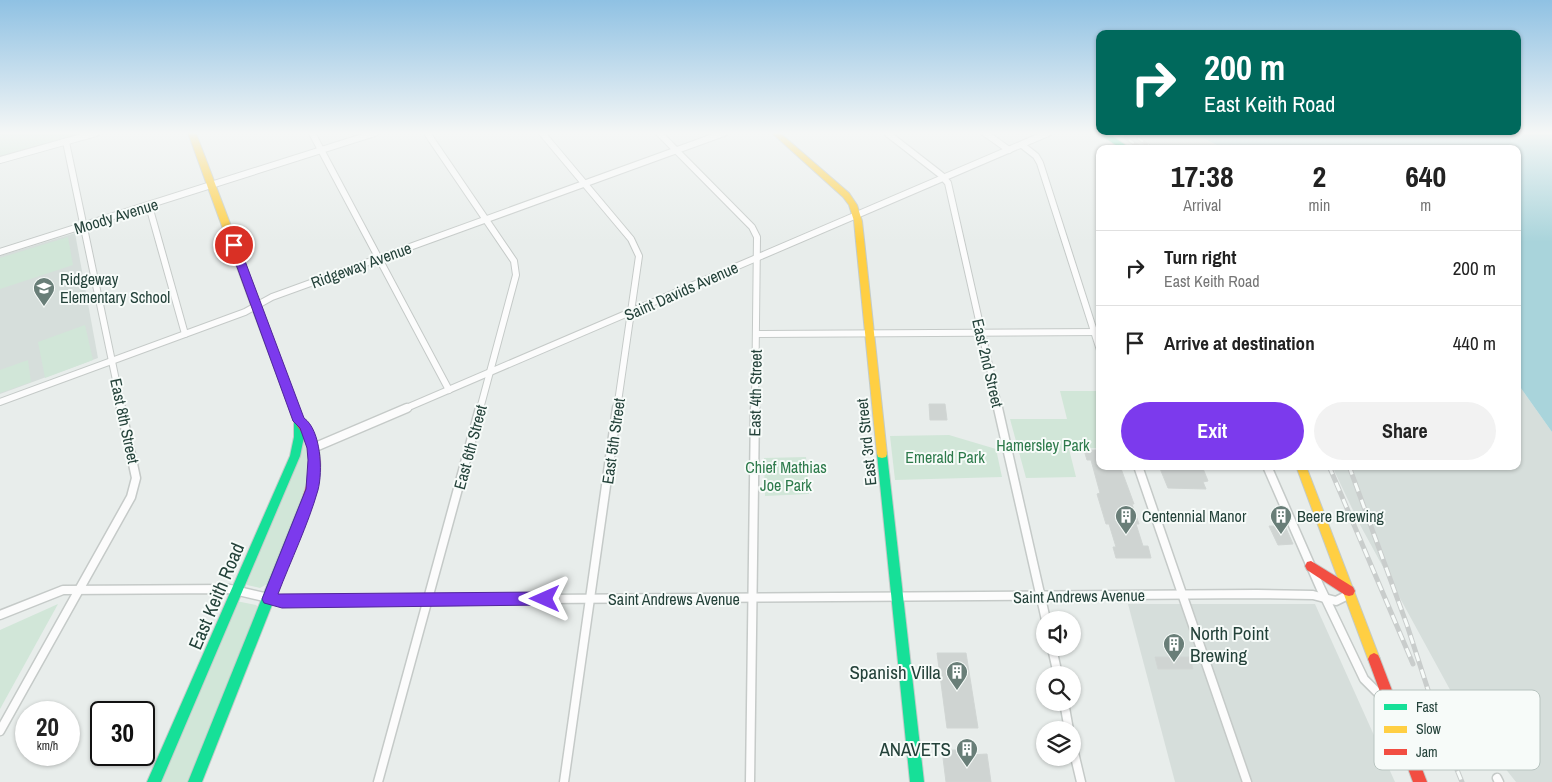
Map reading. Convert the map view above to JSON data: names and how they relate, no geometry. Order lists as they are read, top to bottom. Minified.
{"streets":{"street":["Moody Avenue","Ridgeway Avenue","Saint Davids Avenue","East 2nd Street","East 4th Street","East 8th Street","East 5th Street","East 3rd Street","East 6th Street","East Keith Road","Saint Andrews Avenue"]},"crossings":[["Moody Avenue","East 8th Street"],["Moody Avenue","East Keith Road"],["Ridgeway Avenue","East 8th Street"],["Ridgeway Avenue","East 5th Street"],["Ridgeway Avenue","East 6th Street"],["Ridgeway Avenue","East Keith Road"],["Saint Davids Avenue","East 2nd Street"],["Saint Davids Avenue","East 4th Street"],["Saint Davids Avenue","East 5th Street"],["Saint Davids Avenue","East 3rd Street"],["Saint Davids Avenue","East 6th Street"],["Saint Davids Avenue","East Keith Road"],["East 2nd Street","Saint Andrews Avenue"],["East 4th Street","Saint Andrews Avenue"],["East 8th Street","Saint Andrews Avenue"],["East 5th Street","Saint Andrews Avenue"],["East 3rd Street","Saint Andrews Avenue"],["East 6th Street","Saint Andrews Avenue"],["East Keith Road","Saint Andrews Avenue"]],"parks":["Hamersley Park","Emerald Park","Chief Mathias Joe Park"],"places":{"school or university":["Ridgeway Elementary School"],"building":["Centennial Manor","Beere Brewing","North Point Brewing","Spanish Villa","ANAVETS"]},"legend":["Fast","Slow","Jam"],"page":{"turn":["200 m","East Keith Road"],"eta":["17:38","Arrival","2","min","640","m"],"list":[{"name":"Turn right","note":"East Keith Road","value":"200 m"},{"name":"Arrive at destination","value":"440 m"}],"buttons":["Exit","Share"],"speed":"20 km/h","limit":"30"}}
